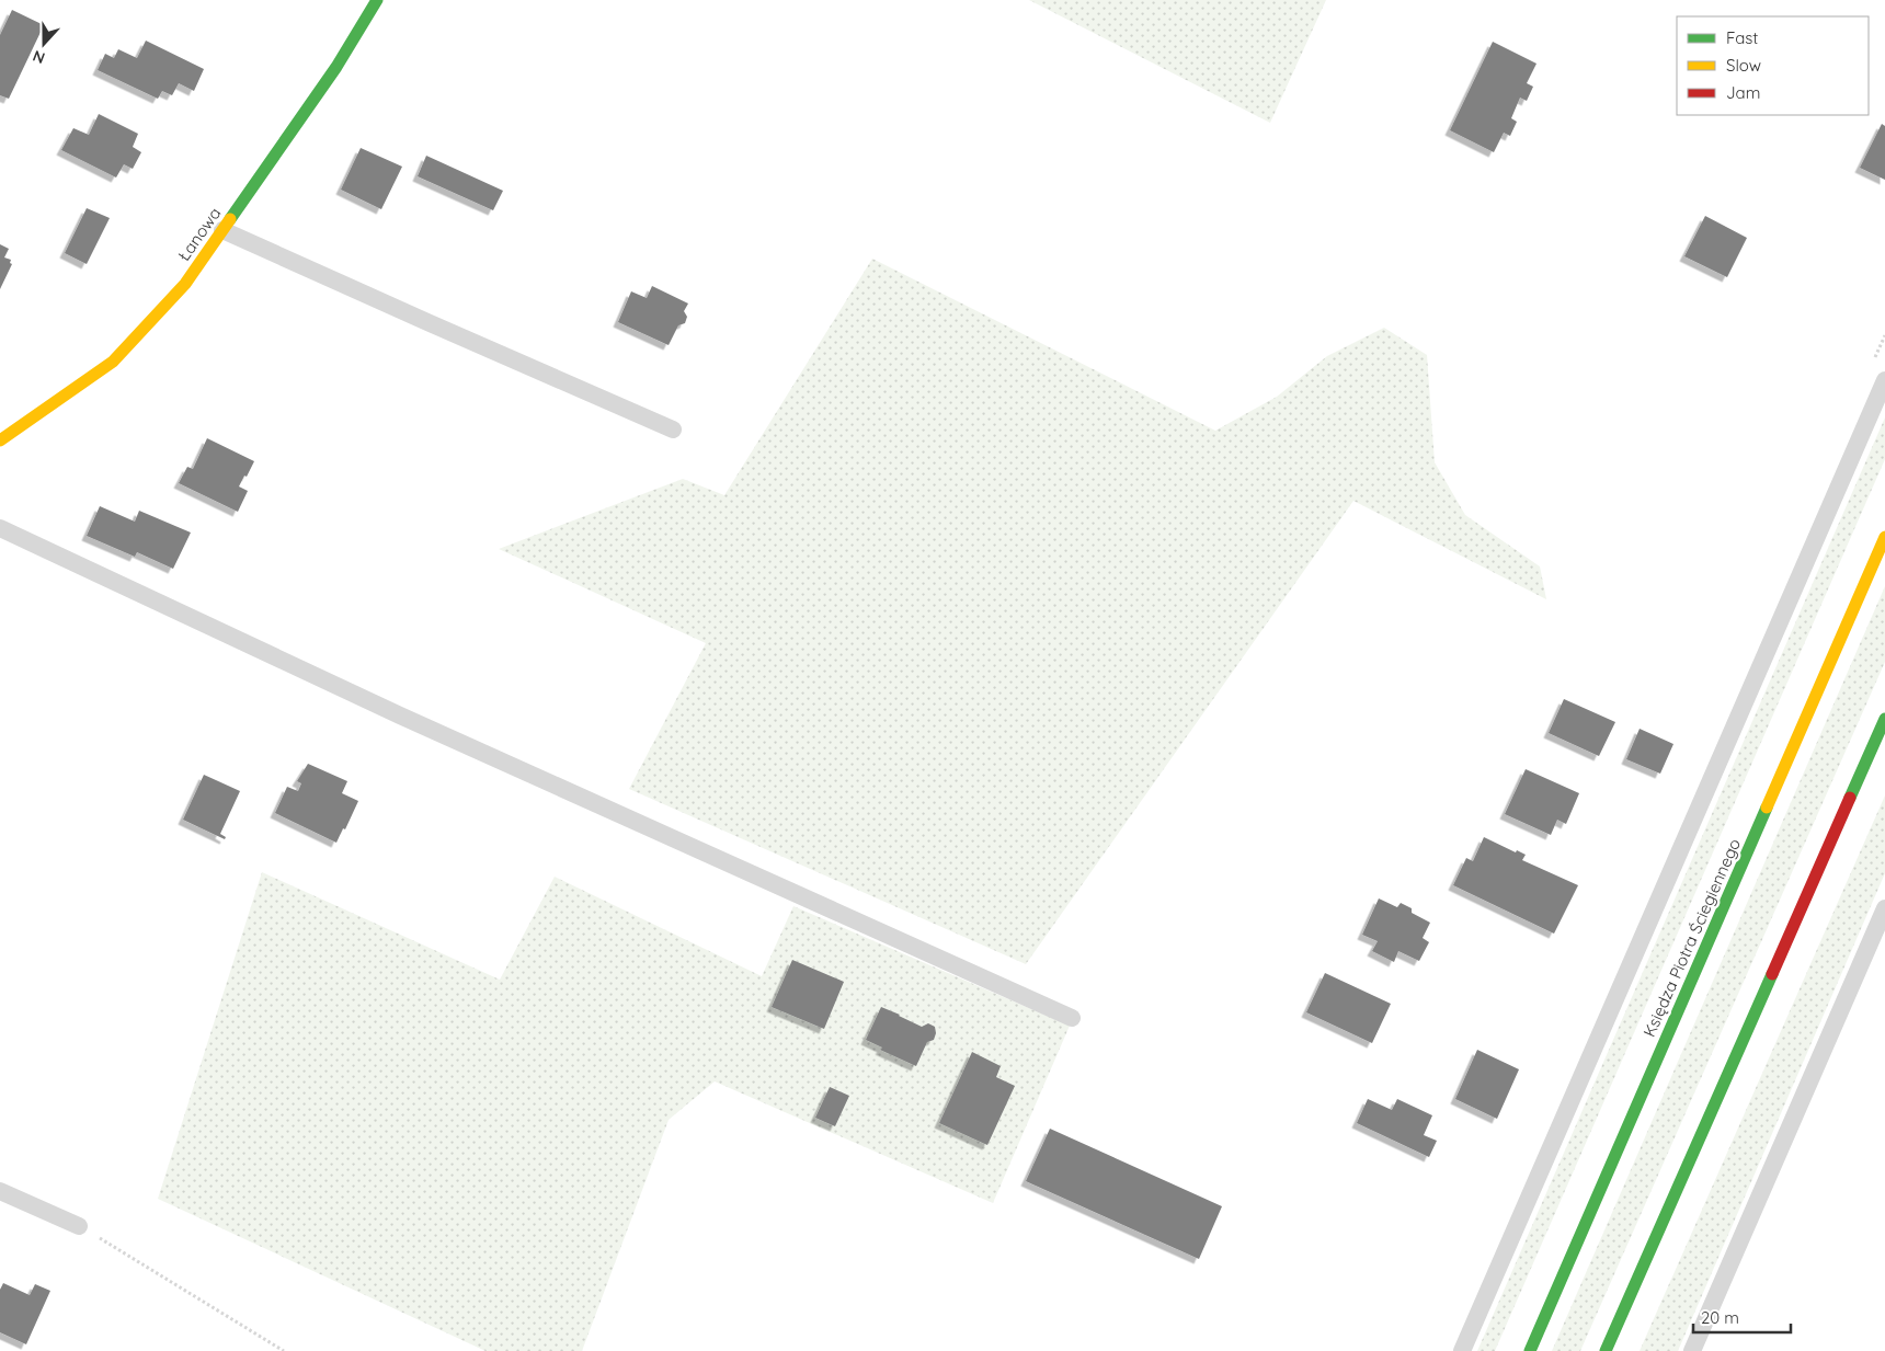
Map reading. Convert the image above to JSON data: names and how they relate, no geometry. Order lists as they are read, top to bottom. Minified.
{"streets":{"main road":["Łanowa","Księdza Piotra Ściegiennego"]},"legend":["Fast","Slow","Jam"],"scale_bar":"20 m","north":"bottom"}
